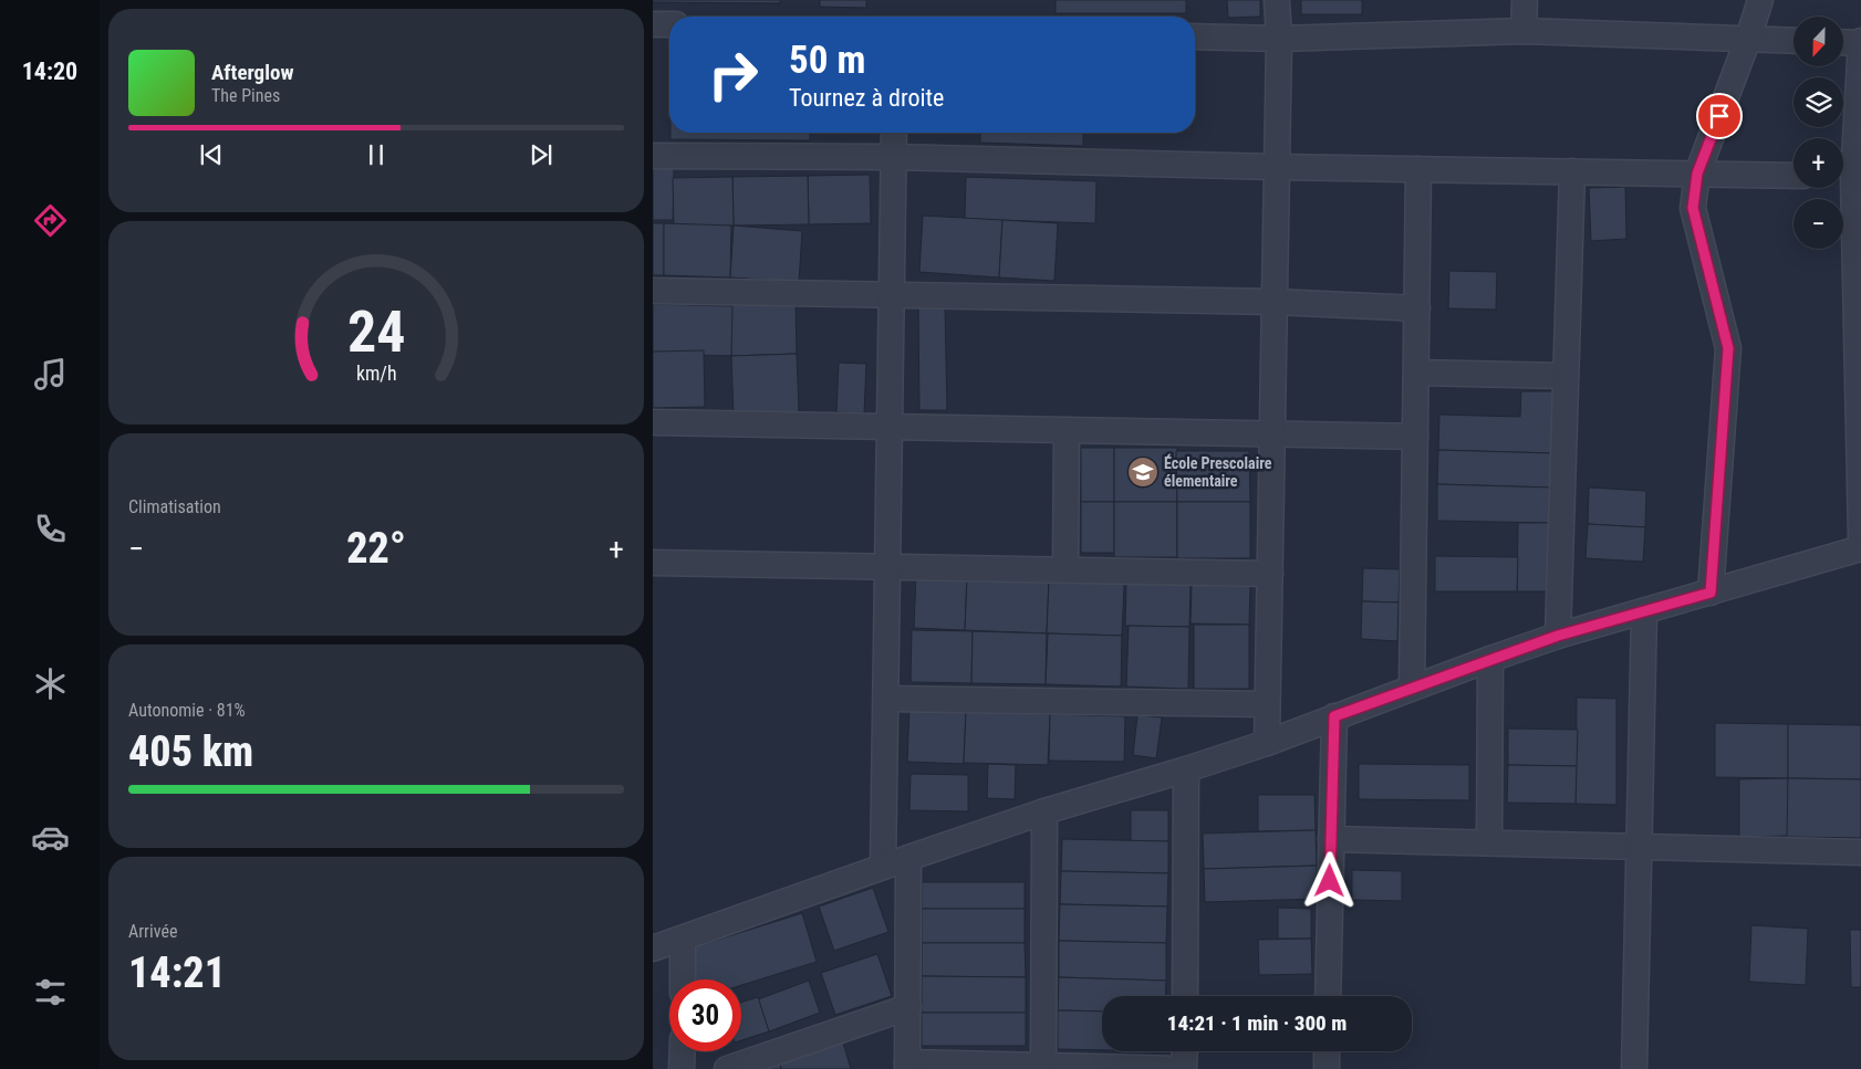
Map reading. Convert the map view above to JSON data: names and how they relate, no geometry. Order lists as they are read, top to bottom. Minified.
{"places":{"school or university":["École Prescolaire élementaire"]},"north":"bottom","page":{"tabs":"14:20","map_buttons":["+","−"],"turn":["50 m","Tournez à droite"],"song":["Afterglow","The Pines"],"tile":["Climatisation",["Autonomie · 81%","405 km"],["Arrivée","14:21"]],"heat":["−","22°","+"],"limit":"30","trip":"14:21 · 1 min · 300 m","gauge":["24","km/h"]}}
